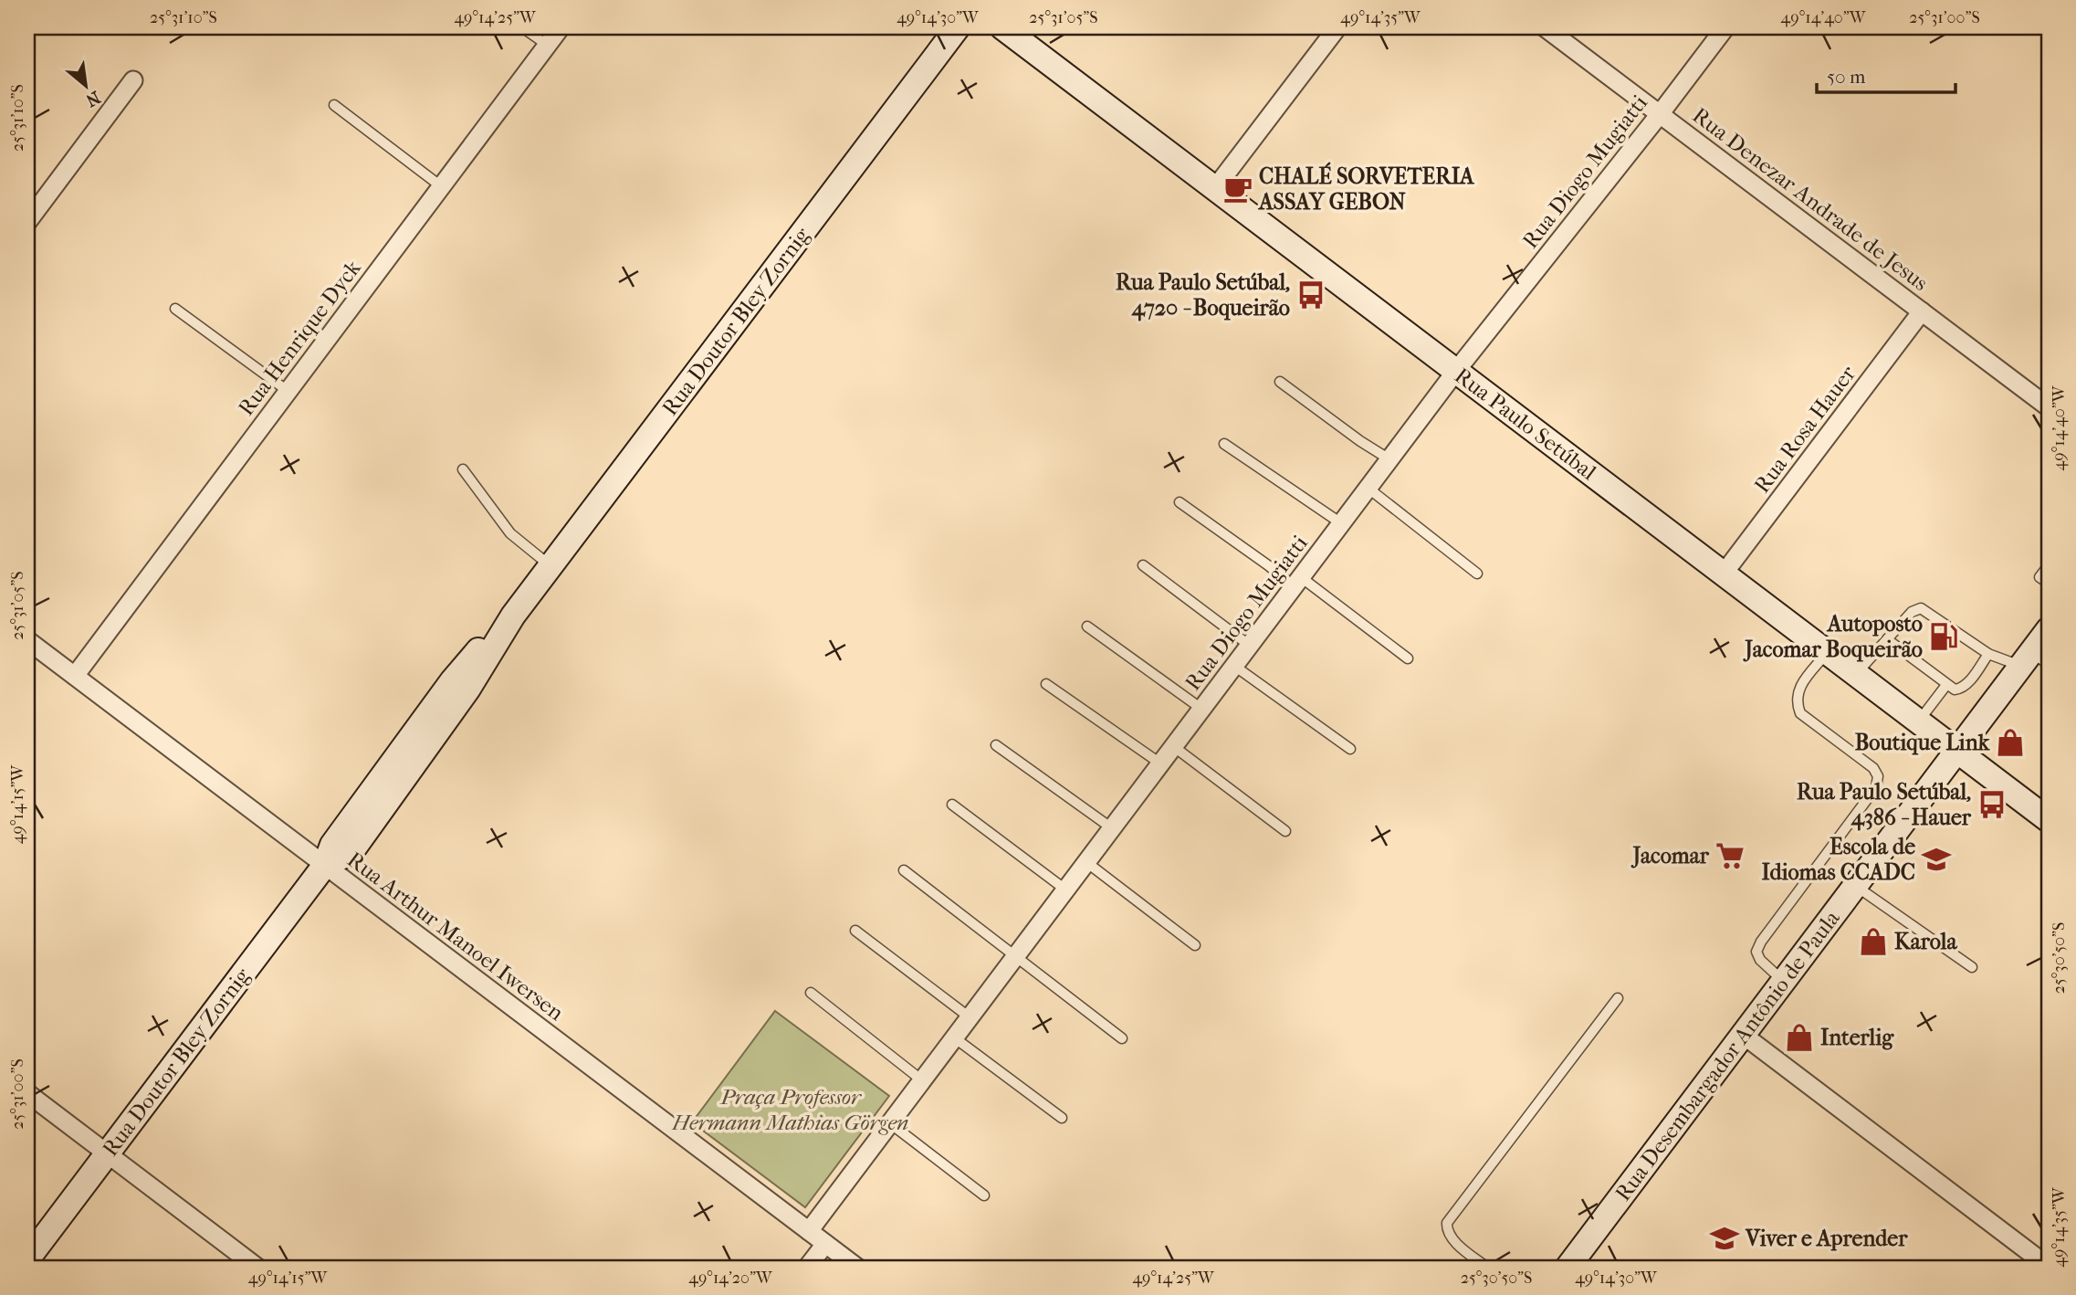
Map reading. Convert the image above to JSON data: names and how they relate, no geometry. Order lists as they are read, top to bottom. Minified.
{"streets":{"main road":["Rua Doutor Bley Zornig","Rua Paulo Setúbal","Rua Desembargador Antônio de Paula"],"street":["Rua Diogo Mugiatti","Rua Denezar Andrade de Jesus","Rua Henrique Dyck","Rua Rosa Hauer","Rua Arthur Manoel Iwersen"]},"crossings":[["Rua Diogo Mugiatti","Rua Denezar Andrade de Jesus"],["Rua Diogo Mugiatti","Rua Paulo Setúbal"],["Rua Diogo Mugiatti","Rua Arthur Manoel Iwersen"],["Rua Denezar Andrade de Jesus","Rua Rosa Hauer"],["Rua Doutor Bley Zornig","Rua Arthur Manoel Iwersen"],["Rua Henrique Dyck","Rua Arthur Manoel Iwersen"],["Rua Paulo Setúbal","Rua Rosa Hauer"],["Rua Paulo Setúbal","Rua Desembargador Antônio de Paula"]],"parks":["Praça Professor Hermann Mathias Görgen"],"places":{"cafe":["CHALÉ SORVETERIA ASSAY GEBON"],"bus stop":["Rua Paulo Setúbal, 4720 - Boqueirão","Rua Paulo Setúbal, 4386 - Hauer"],"fuel station":["Autoposto Jacomar Boqueirão"],"shop":["Boutique Link","Karola","Interlig"],"supermarket":["Jacomar"],"school or university":["Escola de Idiomas CCADC","Viver e Aprender"]},"scale_bar":"50 m","north":"bottom right","coordinates":["25°31'10\"S","49°14'25\"W","49°14'30\"W","25°31'05\"S","49°14'35\"W","49°14'40\"W","25°31'00\"S","49°14'15\"W","25°30'50\"S","49°14'20\"W"]}
